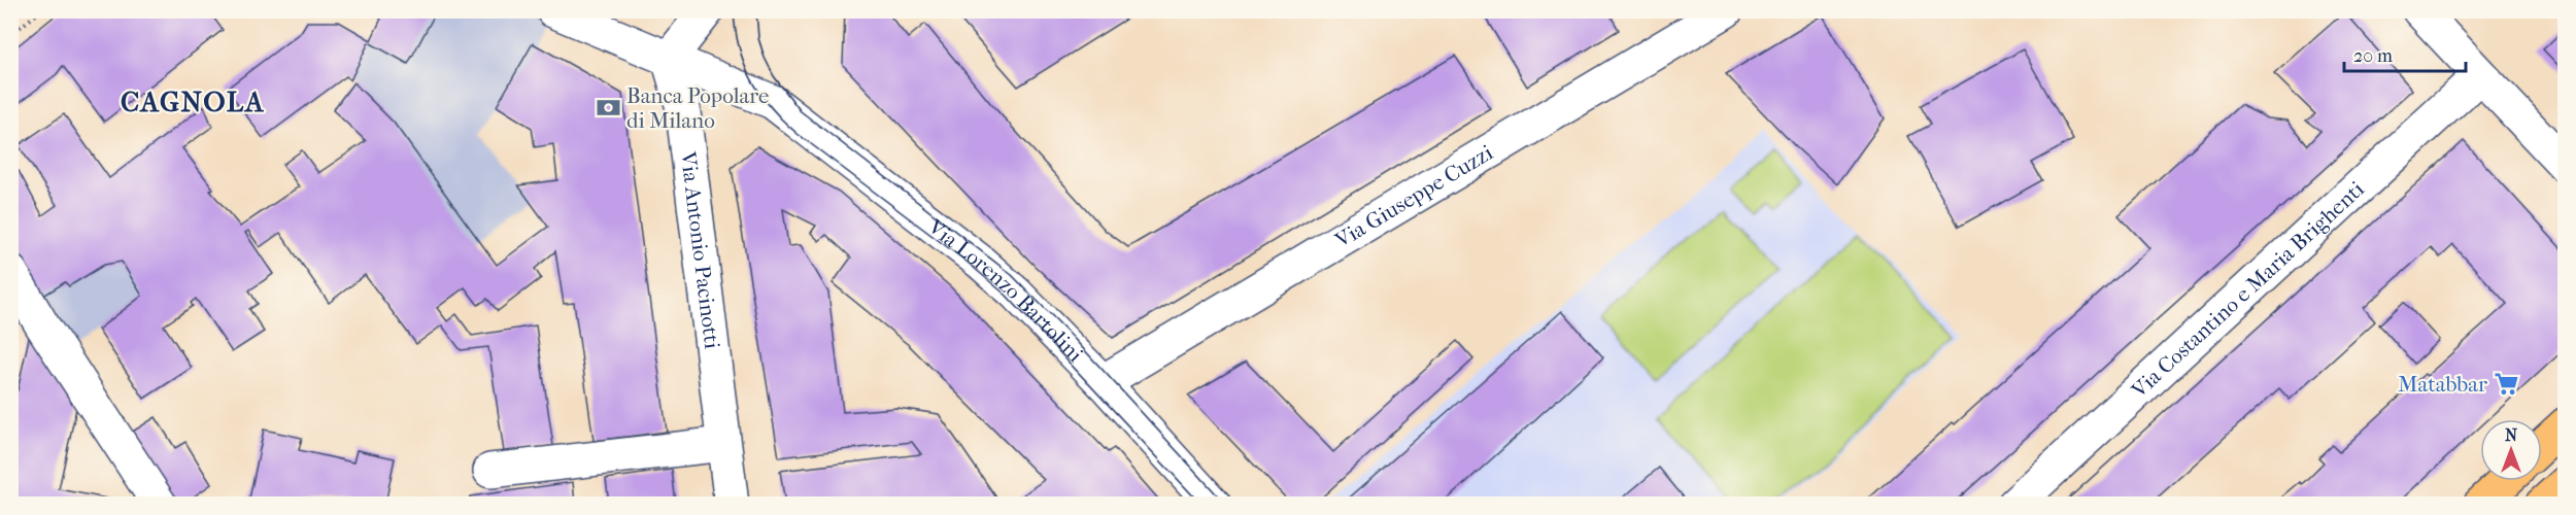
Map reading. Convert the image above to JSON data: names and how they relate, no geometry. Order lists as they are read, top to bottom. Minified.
{"streets":{"street":["Via Giuseppe Cuzzi","Via Antonio Pacinotti","Via Costantino e Maria Brighenti","Via Lorenzo Bartolini"]},"crossings":[["Via Giuseppe Cuzzi","Via Lorenzo Bartolini"],["Via Antonio Pacinotti","Via Lorenzo Bartolini"]],"districts":["CAGNOLA"],"places":{"bank":["Banca Popolare di Milano"],"supermarket":["Matabbar"]},"scale_bar":"20 m","north":"top"}
